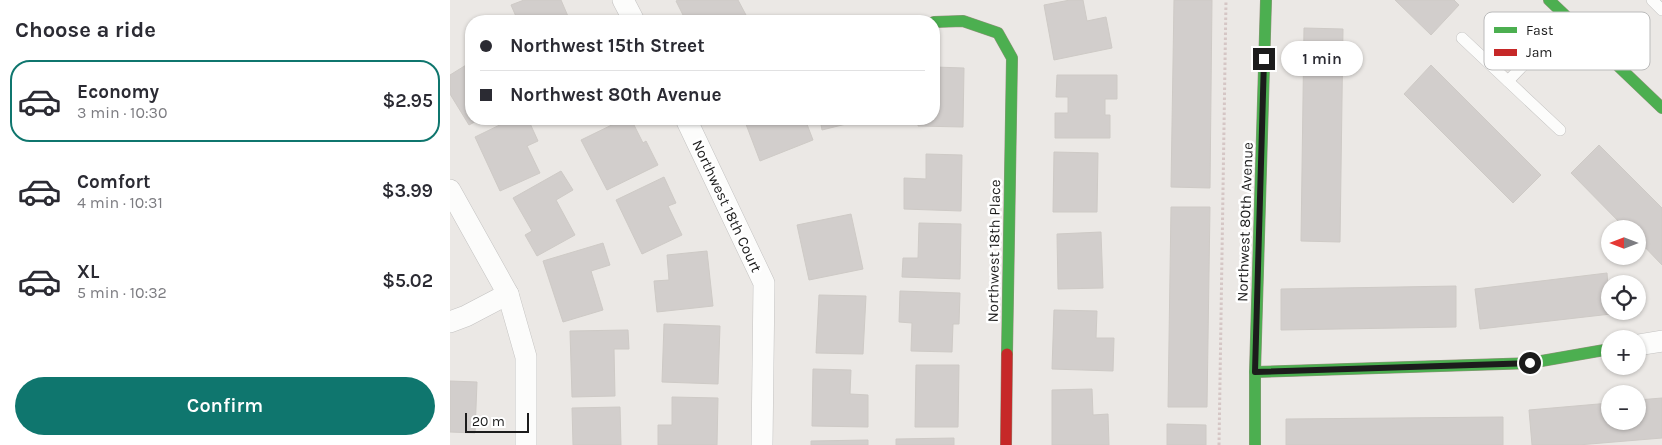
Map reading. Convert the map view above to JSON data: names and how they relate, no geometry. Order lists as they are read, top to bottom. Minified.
{"streets":{"street":["Northwest 18th Court","Northwest 80th Avenue","Northwest 18th Place"]},"legend":["Fast","Jam"],"scale_bar":"20 m","north":"left","page":{"heading":"Choose a ride","banner":["Northwest 15th Street","Northwest 80th Avenue"],"bubble":"1 min","list":[{"name":"Economy","note":"3 min · 10:30","value":"$2.95"},{"name":"Comfort","note":"4 min · 10:31","value":"$3.99"},{"name":"XL","note":"5 min · 10:32","value":"$5.02"}],"map_buttons":["+","−"],"buttons":"Confirm","scale":"20 m"}}
